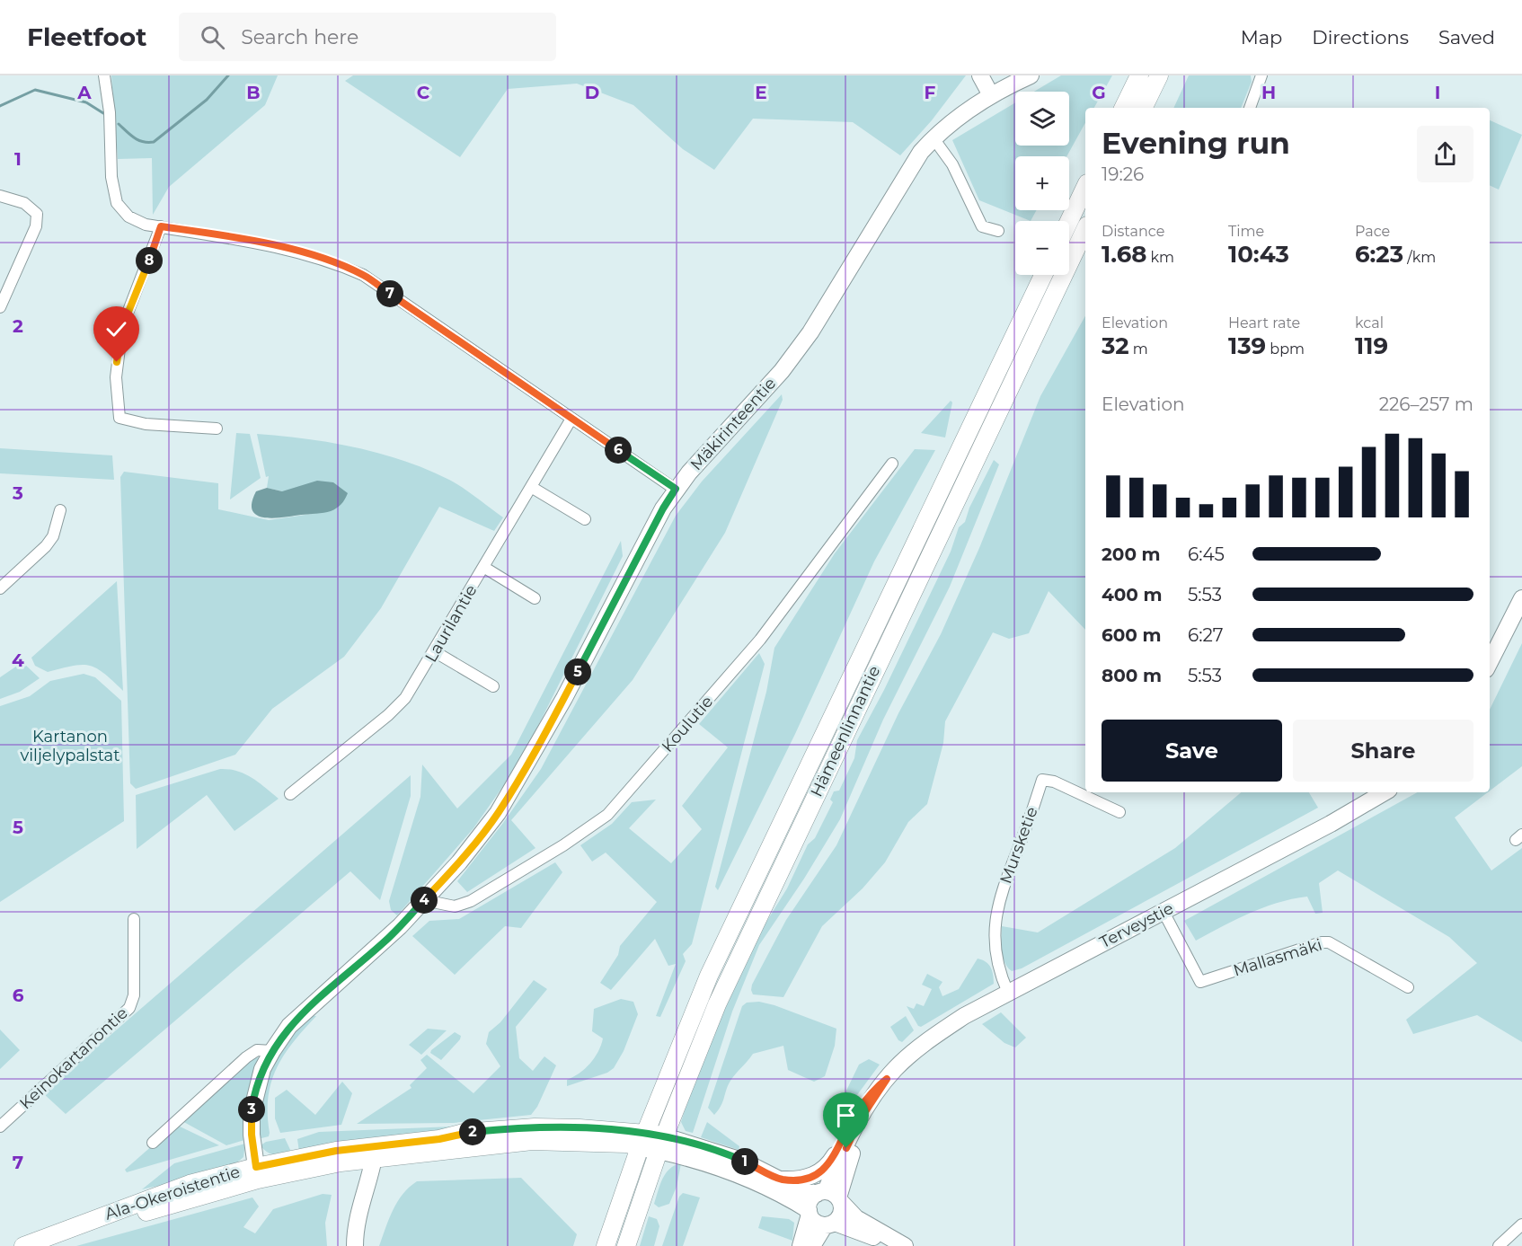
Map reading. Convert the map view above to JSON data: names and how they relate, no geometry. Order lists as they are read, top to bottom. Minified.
{"streets":{"main road":["Hämeenlinnantie","Ala-Okeroistentie"],"street":["Mäkirinteentie","Laurilantie","Koulutie","Mursketie","Terveystie","Mallasmäki","Keinokartanontie"]},"crossings":[["Mäkirinteentie","Koulutie"],["Mäkirinteentie","Ala-Okeroistentie"],["Hämeenlinnantie","Ala-Okeroistentie"],["Mursketie","Terveystie"],["Terveystie","Mallasmäki"]],"parks":["Kartanon viljelypalstat"],"page":{"header":"Fleetfoot","search":"Search here","nav":["Map","Directions","Saved"],"map_buttons":["+","−"],"heading":["Evening run","19:26"],"stats":[["Distance","1.68 km"],["Time","10:43"],["Pace","6:23 /km"],["Elevation","32 m"],["Heart rate","139 bpm"],["kcal","119"]],"pins":["8","7","6","5","4","3","2","1"],"chart":["Elevation","226–257 m"],"list":[{"name":"200 m","note":"6:45"},{"name":"400 m","note":"5:53"},{"name":"600 m","note":"6:27"},{"name":"800 m","note":"5:53"}],"buttons":["Save","Share"]},"grid":{"columns":["A","B","C","D","E","F","G","H","I"],"rows":["1","2","3","4","5","6","7"]}}
